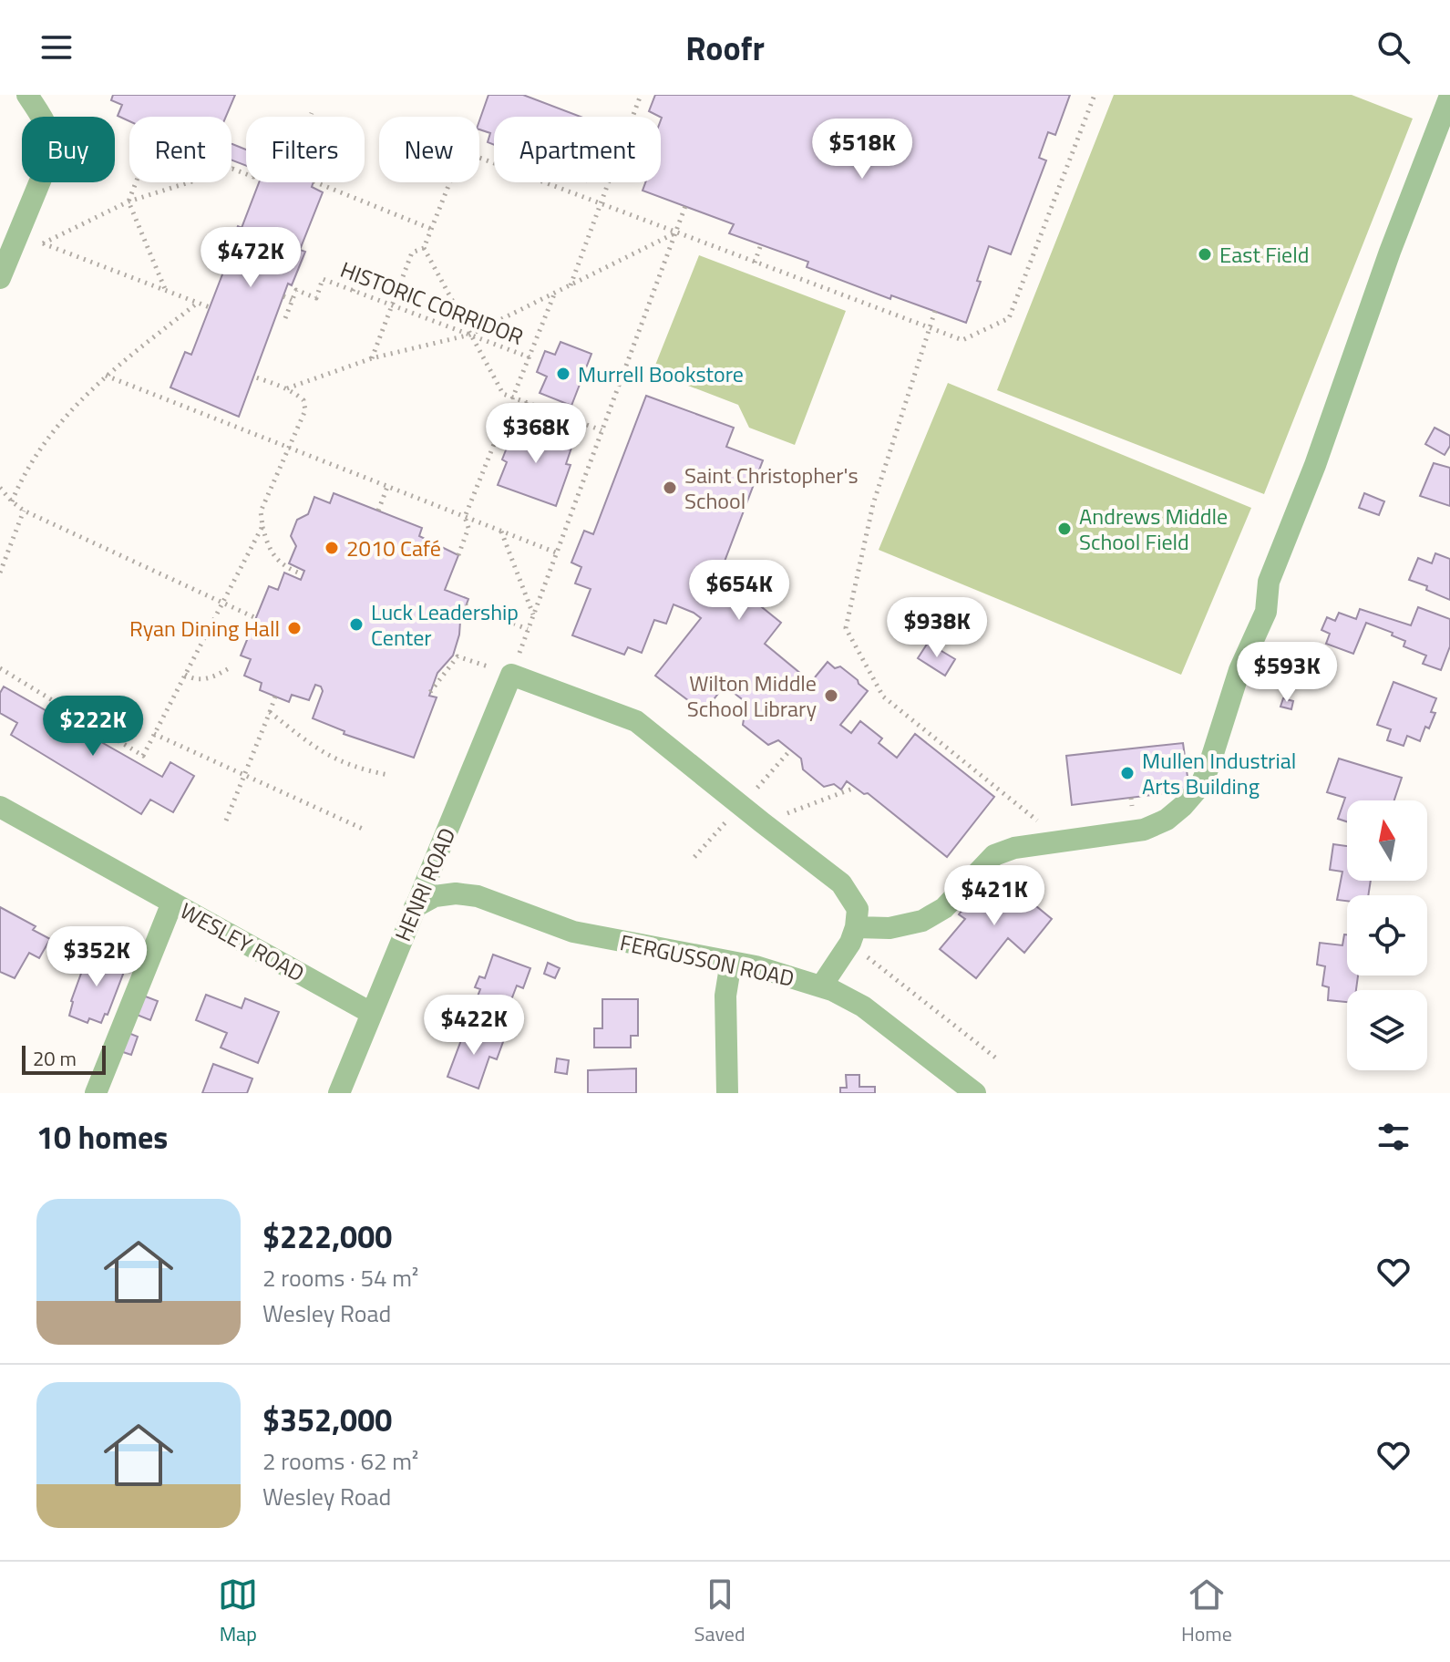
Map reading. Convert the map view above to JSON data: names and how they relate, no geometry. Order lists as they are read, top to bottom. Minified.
{"streets":{"street":["HENRI ROAD","WESLEY ROAD","FERGUSSON ROAD"],"path":["HISTORIC CORRIDOR"]},"crossings":[["HENRI ROAD","WESLEY ROAD"],["HENRI ROAD","FERGUSSON ROAD"]],"places":["East Field","Murrell Bookstore","Saint Christopher's School","Andrews Middle School Field","2010 Café","Luck Leadership Center","Ryan Dining Hall","Wilton Middle School Library","Mullen Industrial Arts Building"],"scale_bar":"20 m","north":"top","page":{"header":"Roofr","chip":["Buy","Rent","Filters","New","Apartment"],"price":["$518K","$472K","$368K","$654K","$938K","$593K","$222K","$421K","$352K","$422K"],"scale":"20 m","heading":"10 homes","list":[{"name":"$222,000","note":"2 rooms · 54 m² · Wesley Road"},{"name":"$352,000","note":"2 rooms · 62 m² · Wesley Road"}],"tabs":["Map","Saved","Home"]}}
